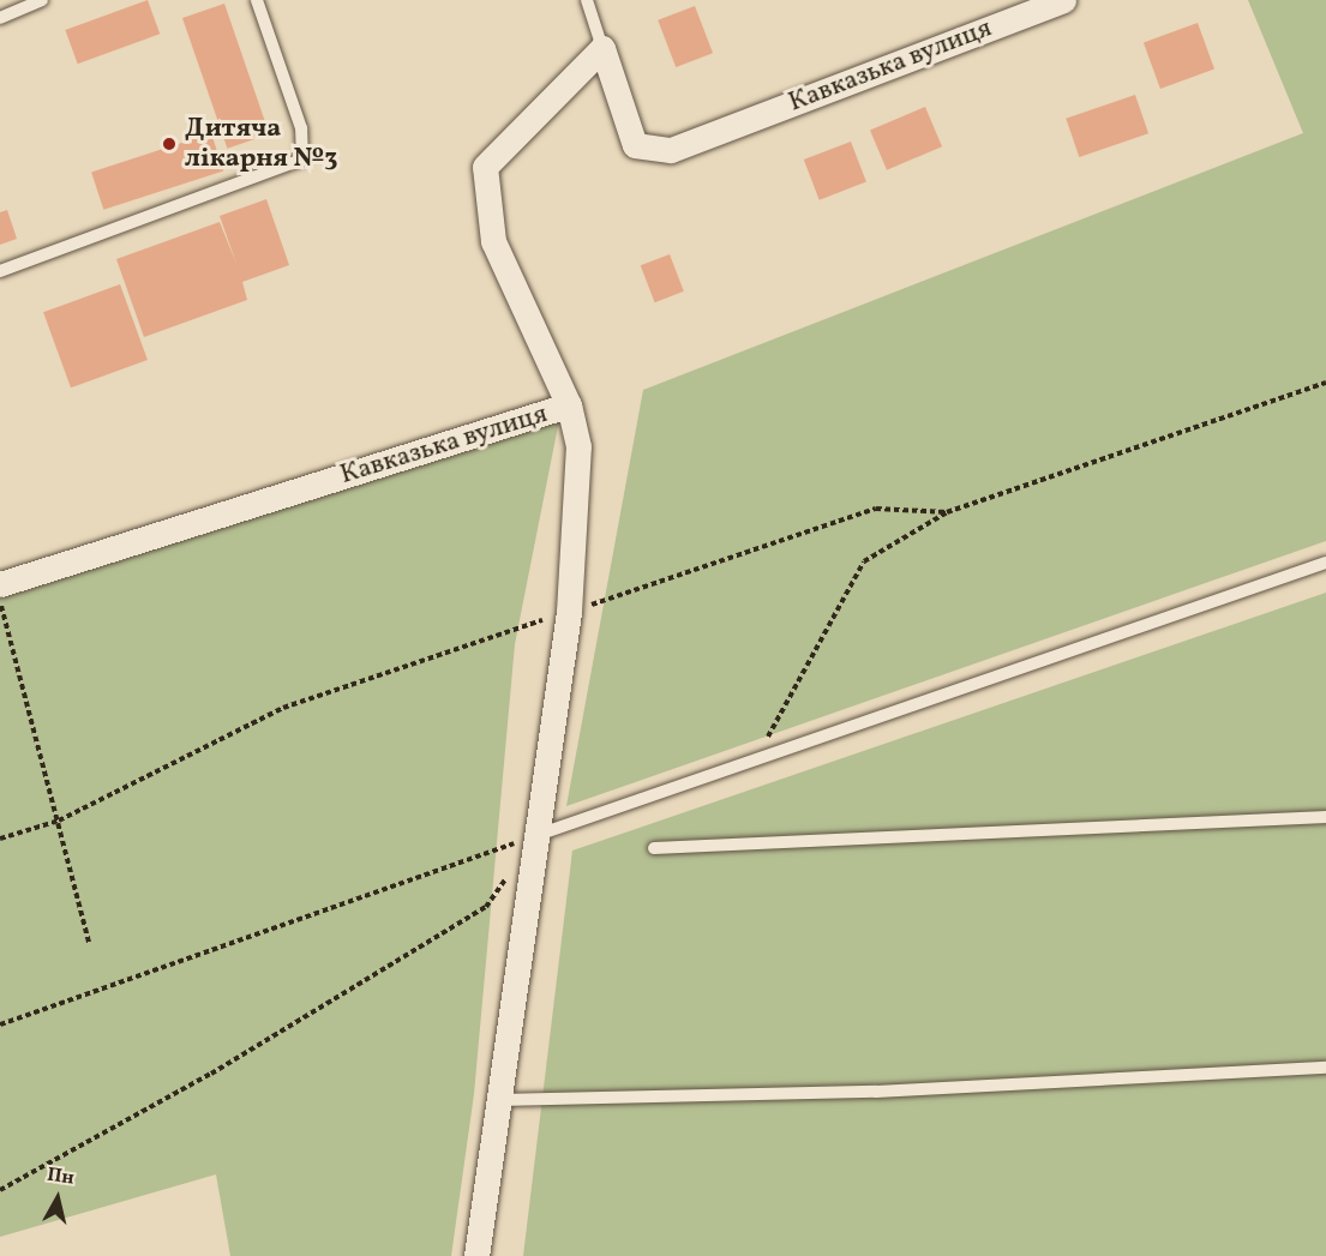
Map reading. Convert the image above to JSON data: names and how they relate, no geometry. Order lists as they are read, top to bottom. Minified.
{"streets":{"street":["Кавказька вулиця"]},"places":["Дитяча лікарня №3"],"north":"top"}
